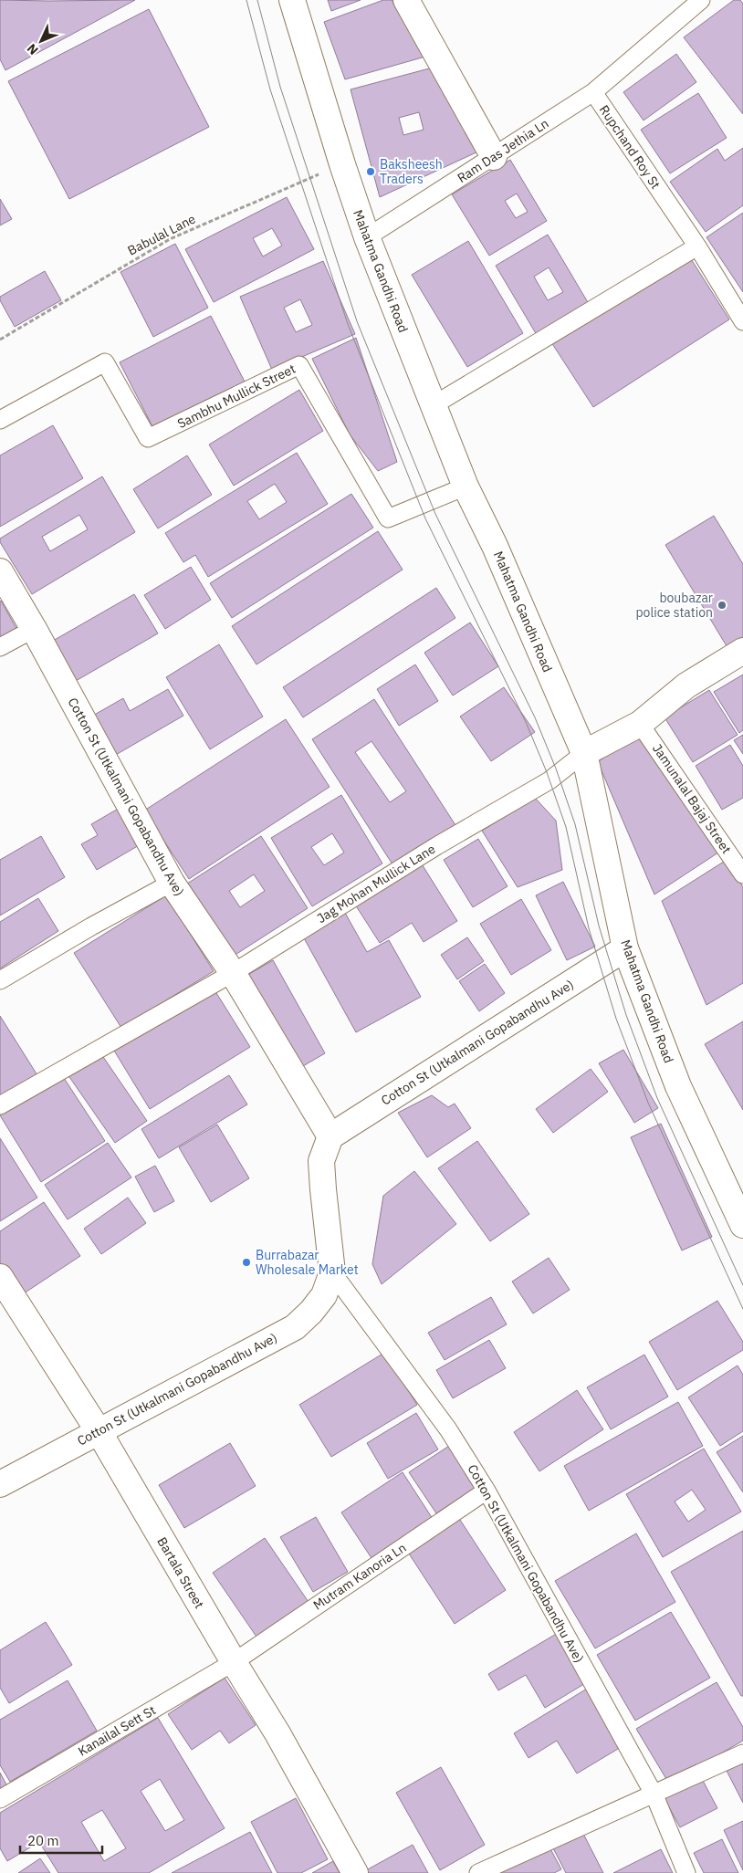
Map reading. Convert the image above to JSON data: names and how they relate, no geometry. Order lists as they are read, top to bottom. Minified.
{"streets":{"main road":["Mahatma Gandhi Road","Cotton St (Utkalmani Gopabandhu Ave)","Jag Mohan Mullick Lane","Bartala Street"],"lane":["Rupchand Roy St","Ram Das Jethia Ln","Sambhu Mullick Street","Jamunalal Bajaj Street","Mutram Kanoria Ln","Kanailal Sett St"],"path":["Babulal Lane"]},"crossings":[["Rupchand Roy St","Ram Das Jethia Ln"],["Ram Das Jethia Ln","Mahatma Gandhi Road"],["Babulal Lane","Mahatma Gandhi Road"],["Mahatma Gandhi Road","Sambhu Mullick Street"],["Mahatma Gandhi Road","Cotton St (Utkalmani Gopabandhu Ave)"],["Mahatma Gandhi Road","Jag Mohan Mullick Lane"],["Cotton St (Utkalmani Gopabandhu Ave)","Jag Mohan Mullick Lane"],["Cotton St (Utkalmani Gopabandhu Ave)","Bartala Street"],["Cotton St (Utkalmani Gopabandhu Ave)","Mutram Kanoria Ln"],["Jamunalal Bajaj Street","Jag Mohan Mullick Lane"],["Bartala Street","Mutram Kanoria Ln"],["Bartala Street","Kanailal Sett St"],["Mutram Kanoria Ln","Kanailal Sett St"]],"places":["Baksheesh Traders","boubazar police station","Burrabazar Wholesale Market"],"scale_bar":"20 m","north":"bottom left"}
